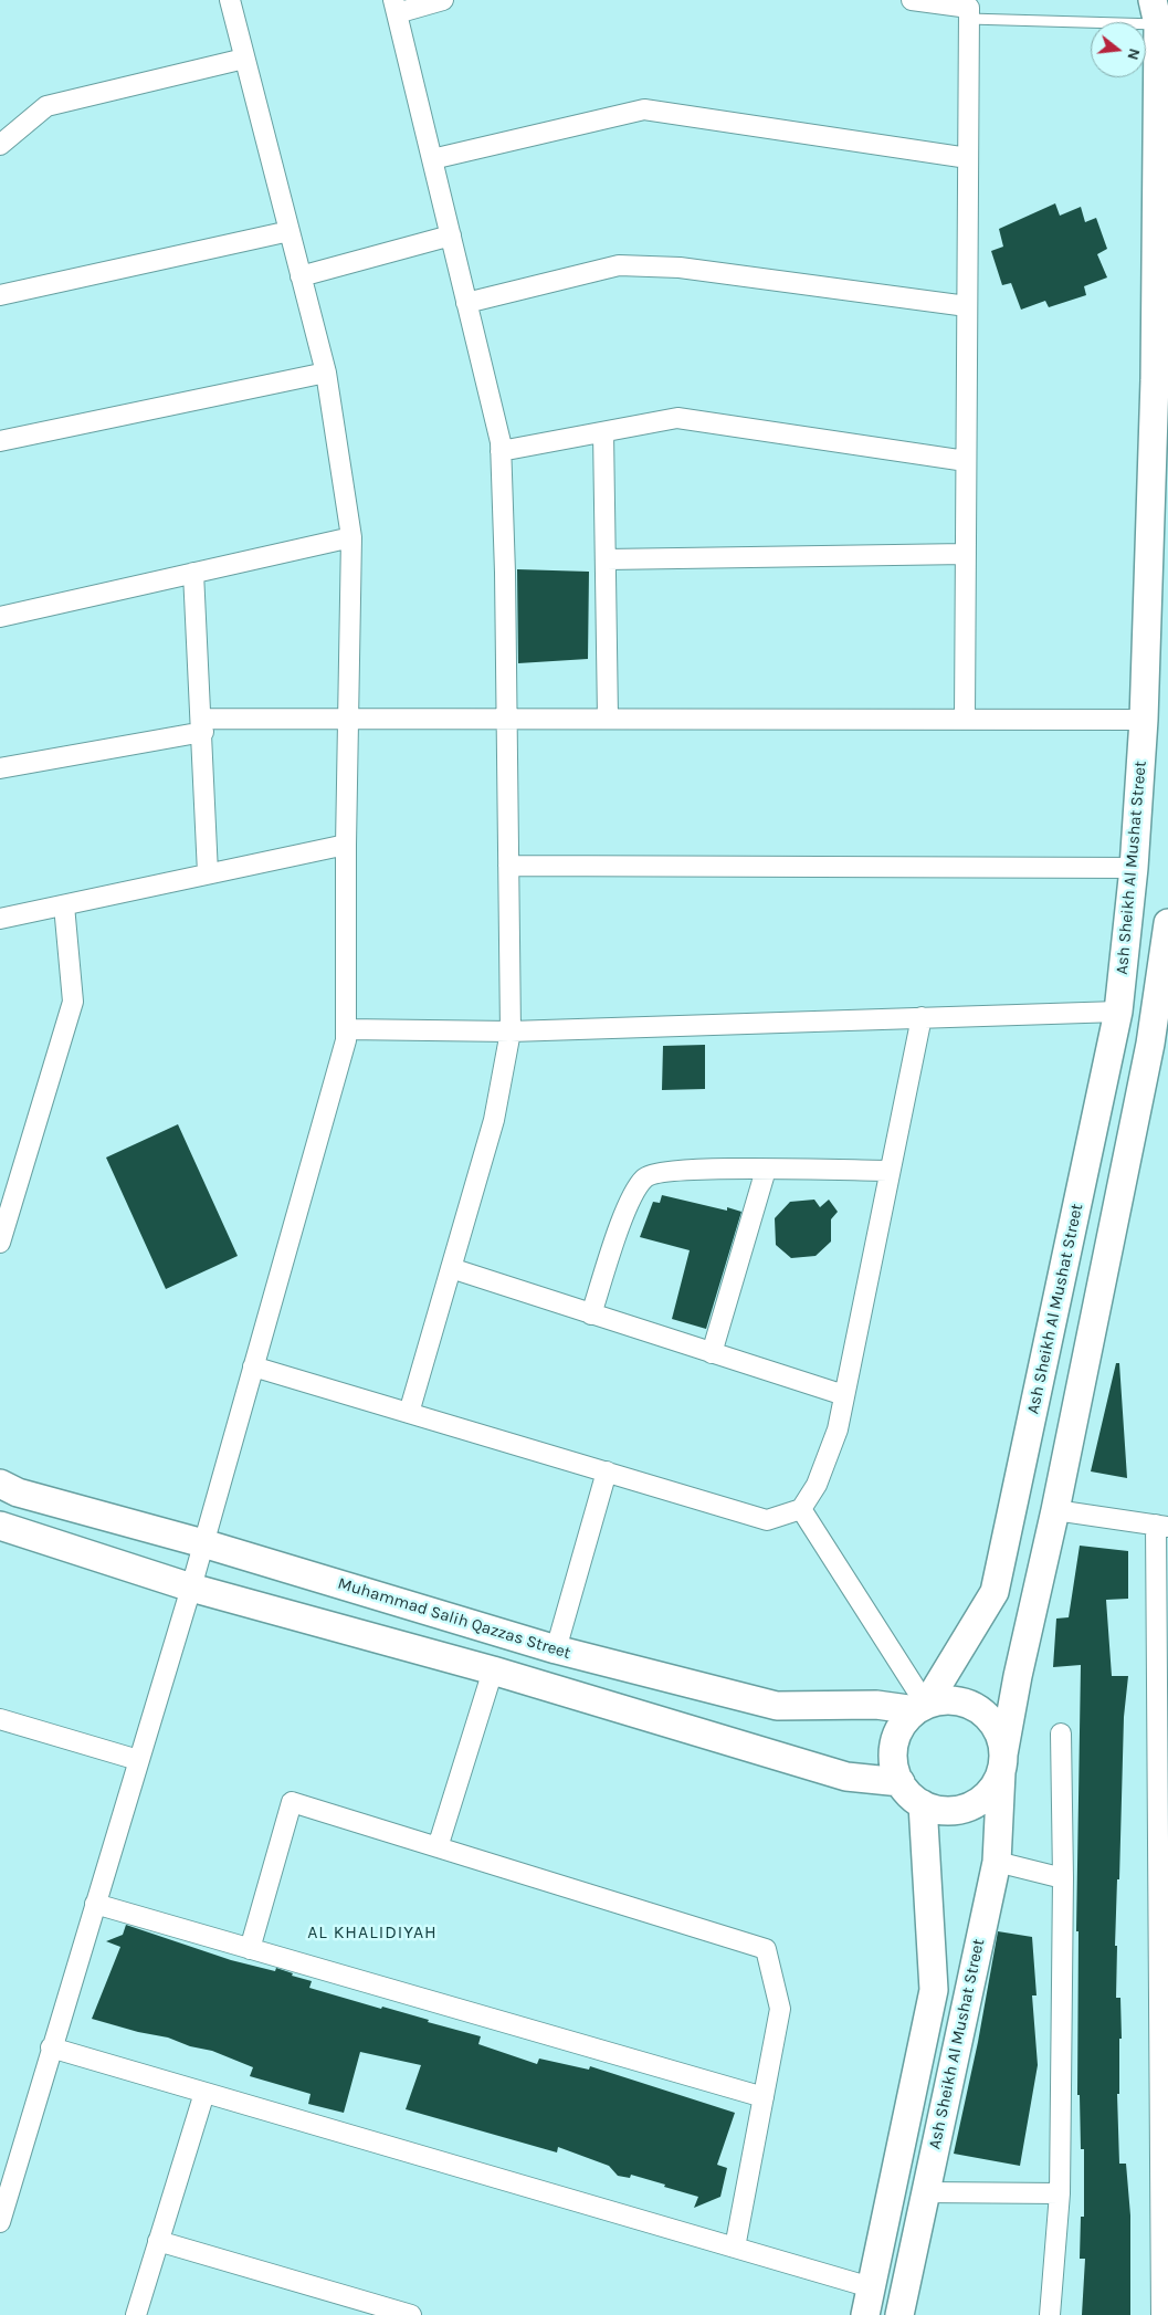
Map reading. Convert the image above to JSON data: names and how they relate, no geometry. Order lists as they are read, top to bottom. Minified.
{"streets":{"street":["Ash Sheikh Al Mushat Street","Muhammad Salih Qazzas Street"]},"crossings":[["Ash Sheikh Al Mushat Street","Muhammad Salih Qazzas Street"]],"districts":["AL KHALIDIYAH"],"north":"right"}
